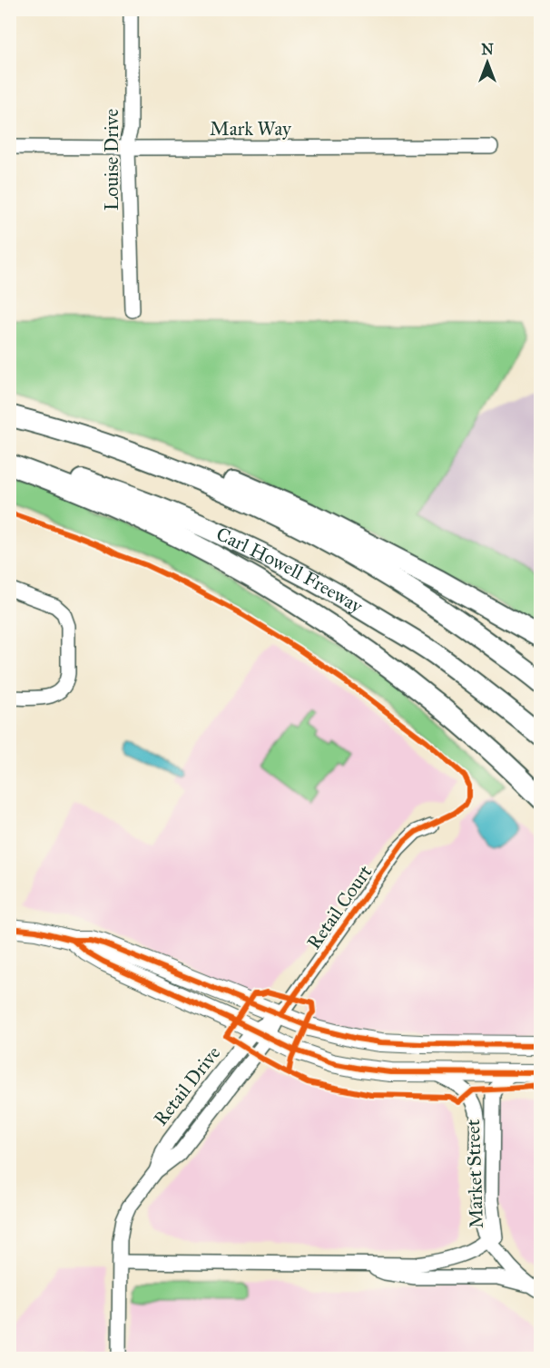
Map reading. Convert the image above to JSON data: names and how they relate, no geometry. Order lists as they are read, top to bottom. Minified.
{"streets":{"highway":["Carl Howell Freeway"],"street":["Mark Way","Louise Drive","Retail Court","Retail Drive","Market Street"]},"crossings":[["Mark Way","Louise Drive"],["Retail Court","Retail Drive"]],"north":"top"}
